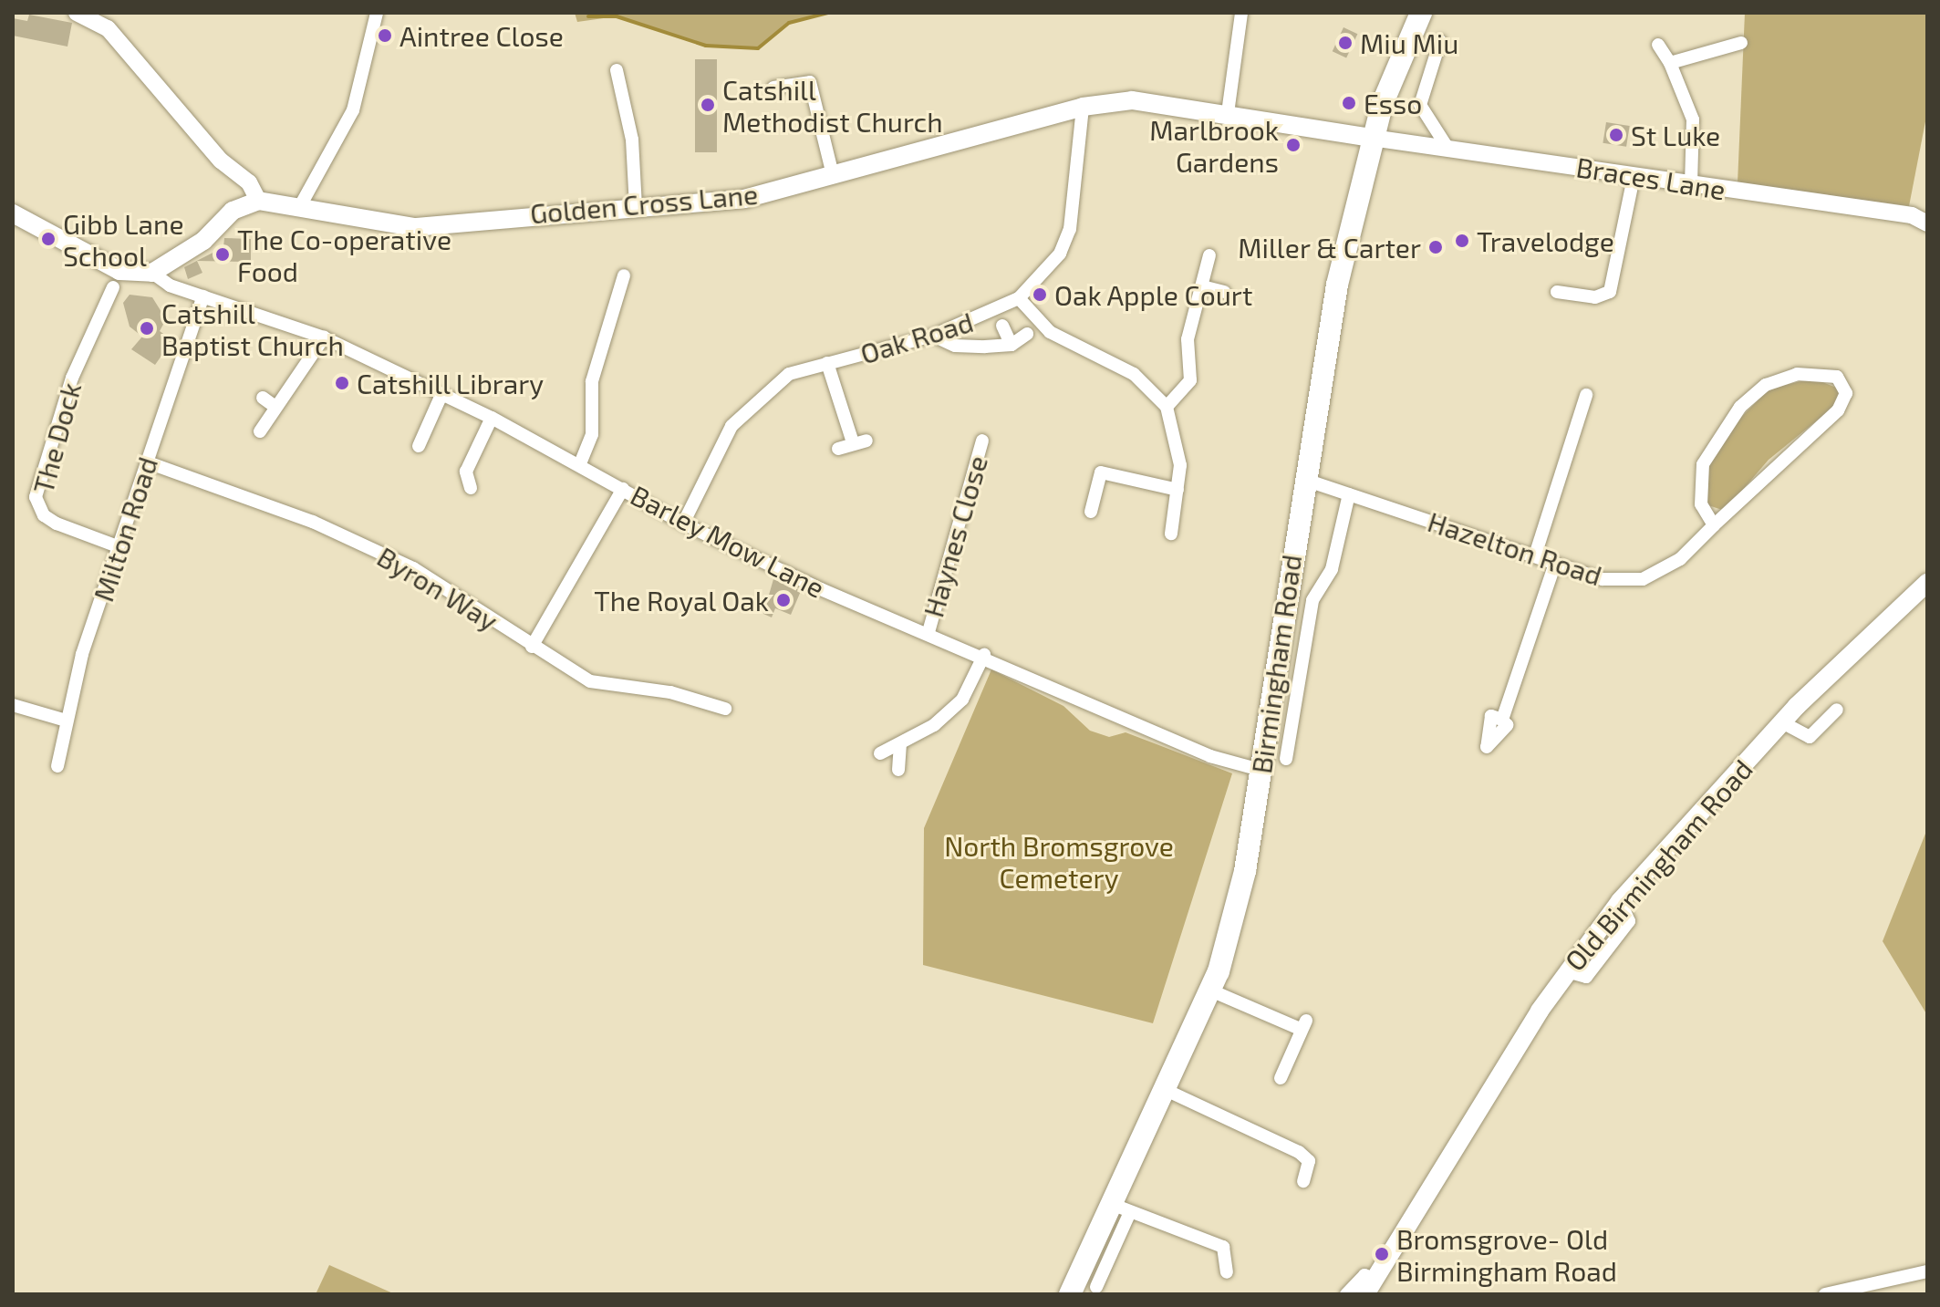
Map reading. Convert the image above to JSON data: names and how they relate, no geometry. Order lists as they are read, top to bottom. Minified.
{"streets":{"highway":["Birmingham Road"],"main road":["Golden Cross Lane","Old Birmingham Road"],"street":["Braces Lane","Oak Road","The Dock","Milton Road","Haynes Close","Barley Mow Lane","Hazelton Road","Byron Way"]},"crossings":[["Braces Lane","Golden Cross Lane"],["Braces Lane","Birmingham Road"],["Golden Cross Lane","Oak Road"],["Golden Cross Lane","Birmingham Road"],["Oak Road","Barley Mow Lane"],["The Dock","Milton Road"],["Milton Road","Barley Mow Lane"],["Milton Road","Byron Way"],["Haynes Close","Barley Mow Lane"],["Barley Mow Lane","Birmingham Road"],["Hazelton Road","Birmingham Road"]],"parks":["North Bromsgrove Cemetery"],"places":["Aintree Close","Miu Miu","Esso","Catshill Methodist Church","St Luke","Marlbrook Gardens","Gibb Lane School","Travelodge","Miller & Carter","The Co-operative Food","Oak Apple Court","Catshill Baptist Church","Catshill Library","The Royal Oak","Bromsgrove- Old Birmingham Road"]}
